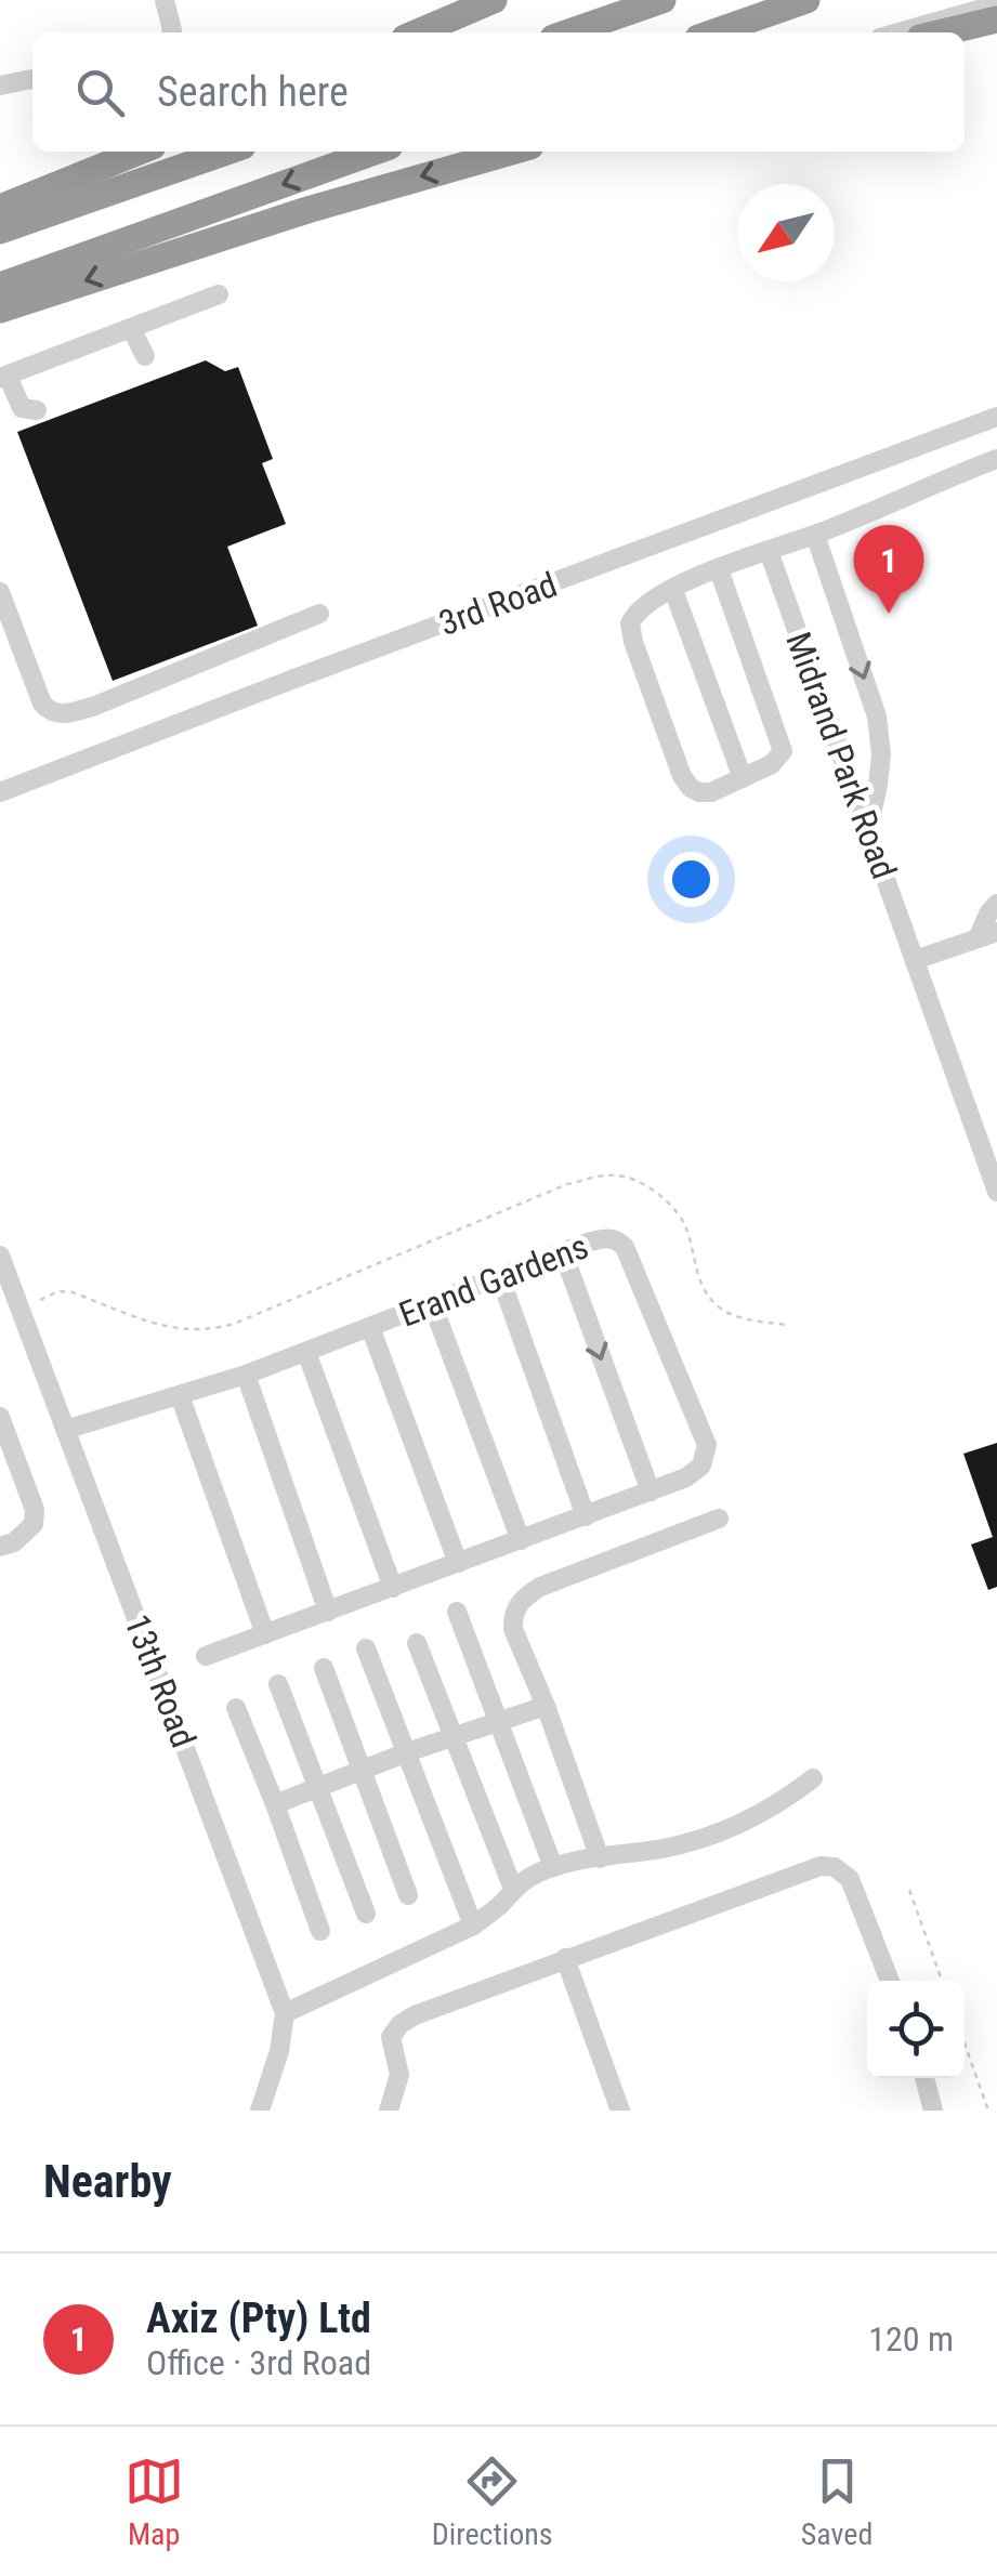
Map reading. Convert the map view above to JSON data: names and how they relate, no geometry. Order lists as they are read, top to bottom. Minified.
{"streets":{"street":["3rd Road","Midrand Park Road","Erand Gardens","13th Road"]},"crossings":[["Erand Gardens","13th Road"]],"north":"bottom left","page":{"search":"Search here","pins":"1","heading":"Nearby","list":[{"mark":"1","name":"Axiz (Pty) Ltd","note":"Office · 3rd Road","value":"120 m"}],"nav":["Map","Directions","Saved"]}}
